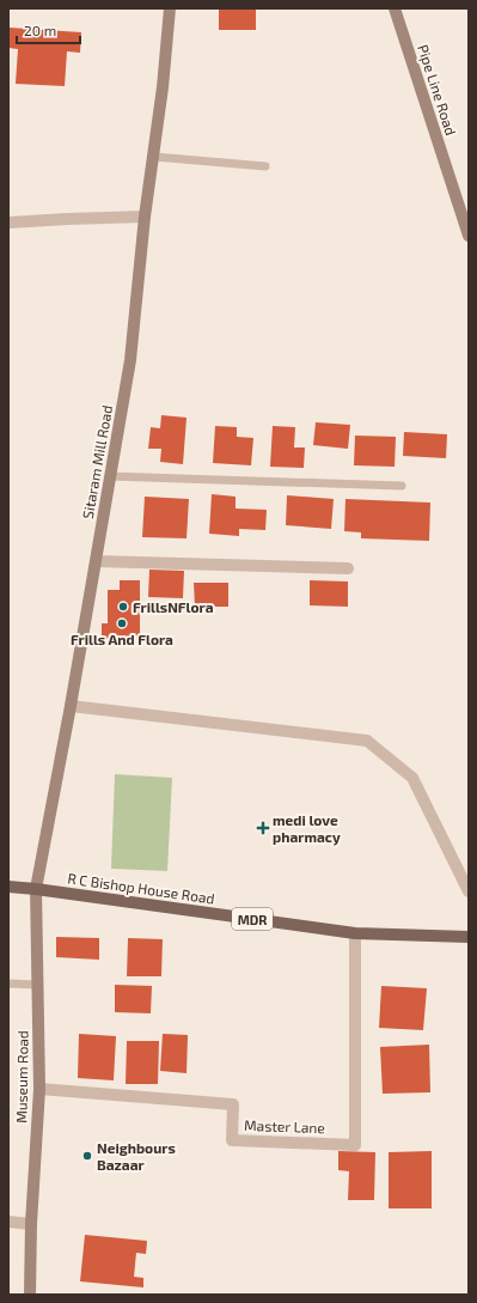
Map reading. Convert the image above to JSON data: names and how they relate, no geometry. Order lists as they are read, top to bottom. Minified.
{"streets":{"main road":["Pipe Line Road","Sitaram Mill Road","R C Bishop House Road","MDR","Museum Road"],"street":["Master Lane"]},"crossings":[["Sitaram Mill Road","R C Bishop House Road"],["Sitaram Mill Road","Museum Road"],["R C Bishop House Road","Museum Road"],["R C Bishop House Road","Master Lane"],["Museum Road","Master Lane"]],"places":{"other":["FrillsNFlora","Frills And Flora","Neighbours Bazaar"],"health":["medi love pharmacy"]},"scale_bar":"20 m"}
